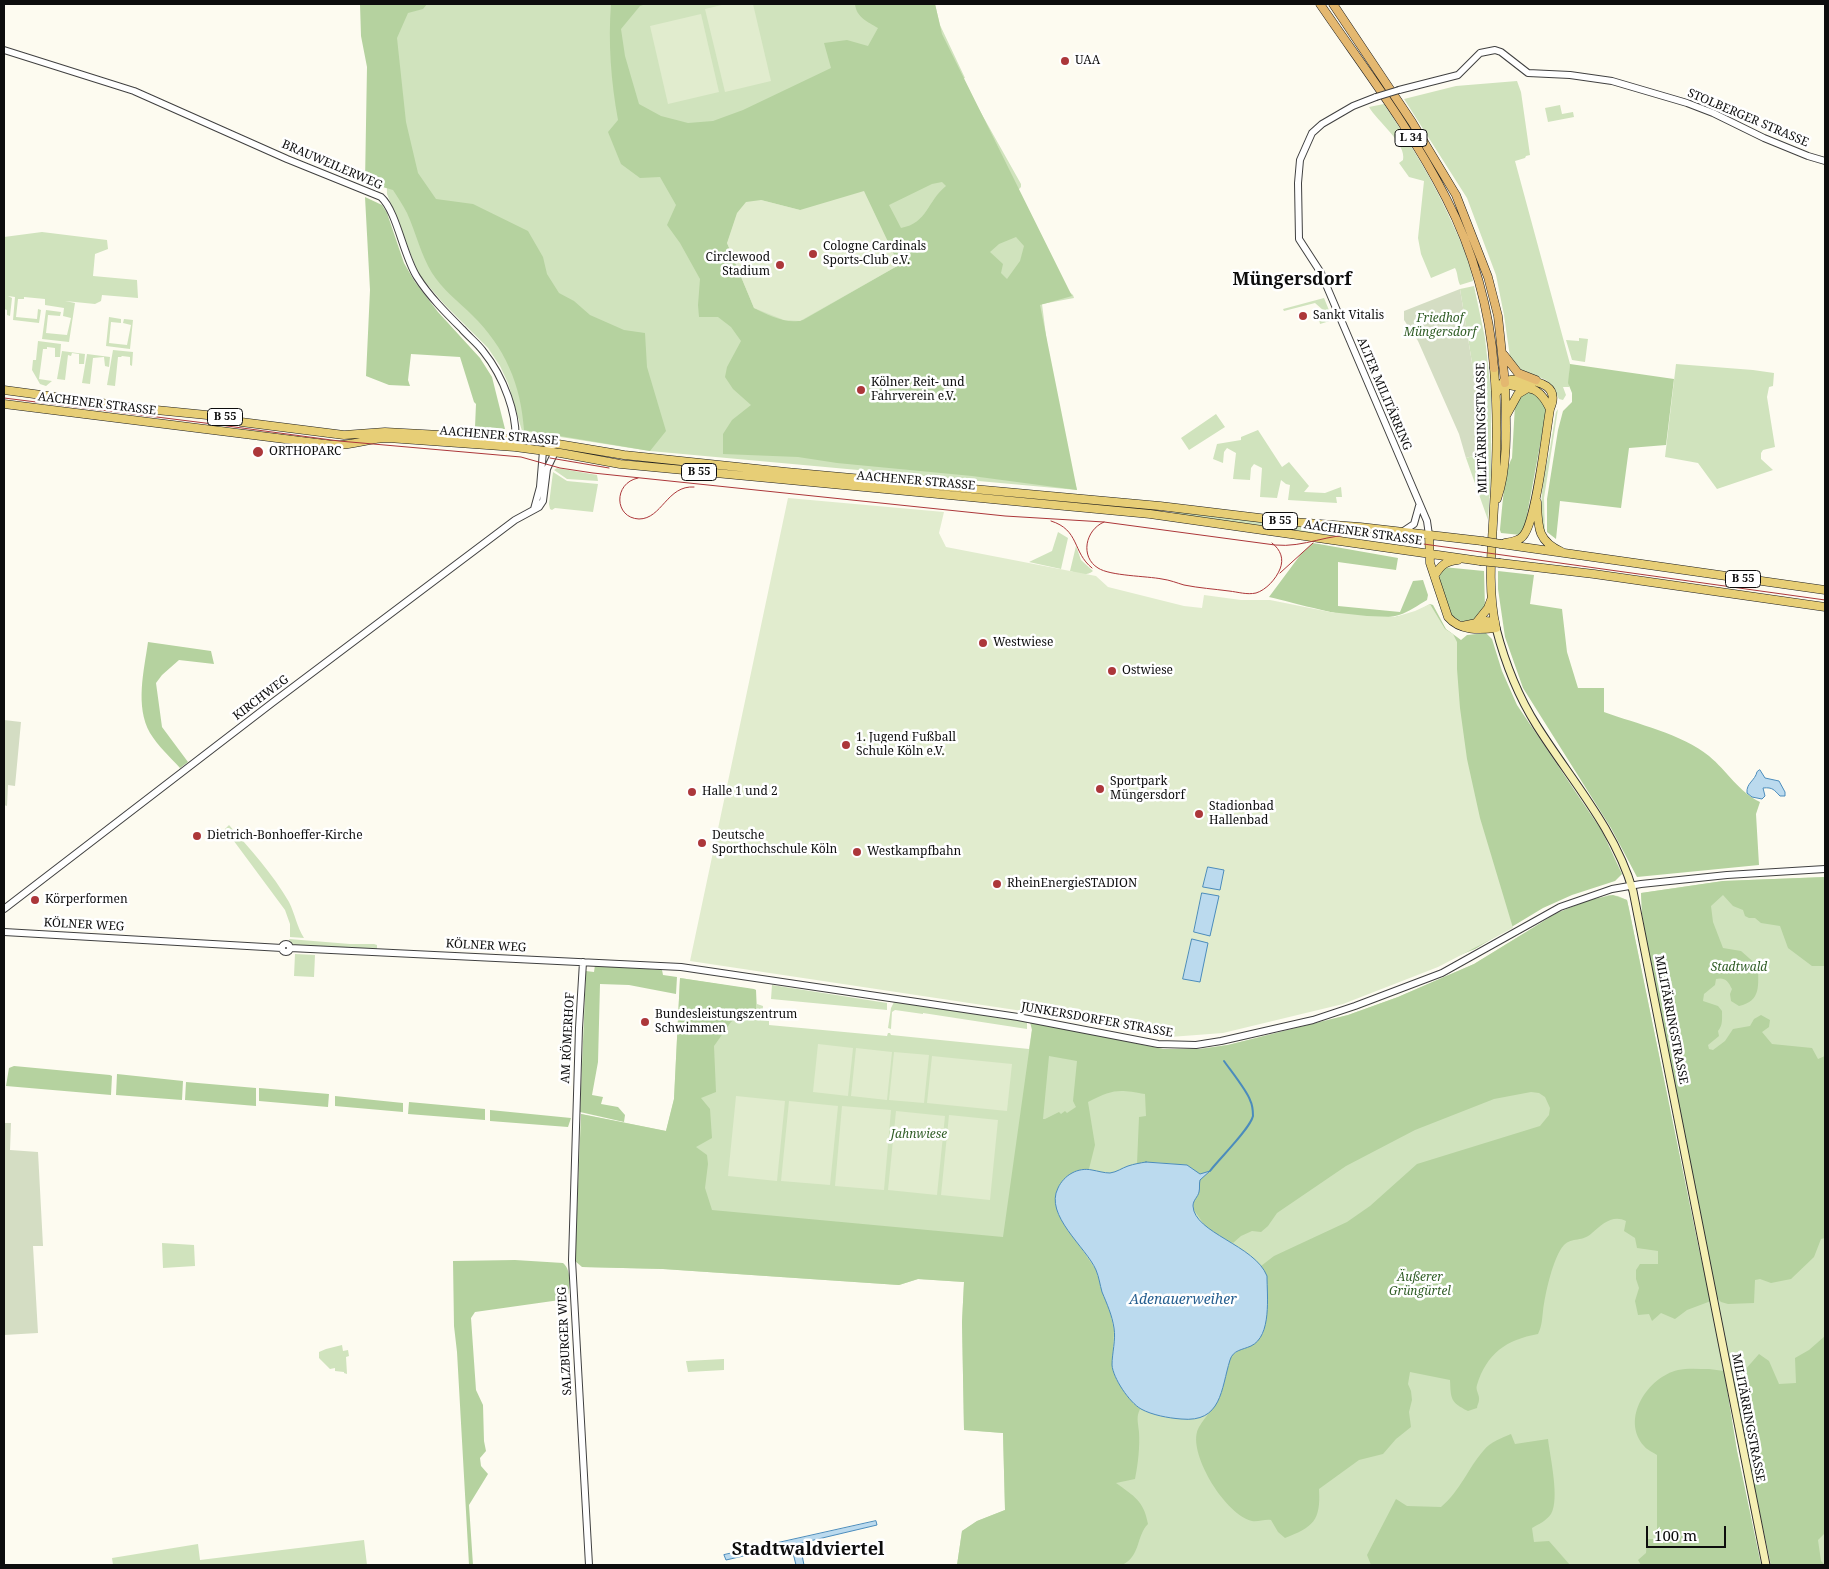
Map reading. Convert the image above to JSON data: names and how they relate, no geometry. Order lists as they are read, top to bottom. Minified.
{"streets":{"highway":["L 34","MILITÄRRINGSTRASSE"],"main road":["AACHENER STRASSE","B 55"],"street":["STOLBERGER STRASSE","BRAUWEILERWEG","ALTER MILITÄRRING","KIRCHWEG","KÖLNER WEG","JUNKERSDORFER STRASSE","AM RÖMERHOF","SALZBURGER WEG"]},"crossings":[["STOLBERGER STRASSE","ALTER MILITÄRRING"],["BRAUWEILERWEG","AACHENER STRASSE"],["ALTER MILITÄRRING","AACHENER STRASSE"],["AACHENER STRASSE","B 55"],["AACHENER STRASSE","KIRCHWEG"],["MILITÄRRINGSTRASSE","JUNKERSDORFER STRASSE"],["KÖLNER WEG","JUNKERSDORFER STRASSE"],["KÖLNER WEG","AM RÖMERHOF"],["AM RÖMERHOF","SALZBURGER WEG"]],"districts":["Müngersdorf","Stadtwaldviertel"],"water":["Adenauerweiher"],"parks":["Friedhof Müngersdorf","Stadtwald","Jahnwiese","Äußerer Grüngürtel"],"places":["UAA","Cologne Cardinals Sports-Club e.V.","Circlewood Stadium","Sankt Vitalis","Kölner Reit- und Fahrverein e.V.","ORTHOPARC","Westwiese","Ostwiese","1. Jugend Fußball Schule Köln e.V.","Sportpark Müngersdorf","Halle 1 und 2","Stadionbad Hallenbad","Dietrich-Bonhoeffer-Kirche","Deutsche Sporthochschule Köln","Westkampfbahn","RheinEnergieSTADION","Körperformen","Bundesleistungszentrum Schwimmen"],"scale_bar":"100 m"}
